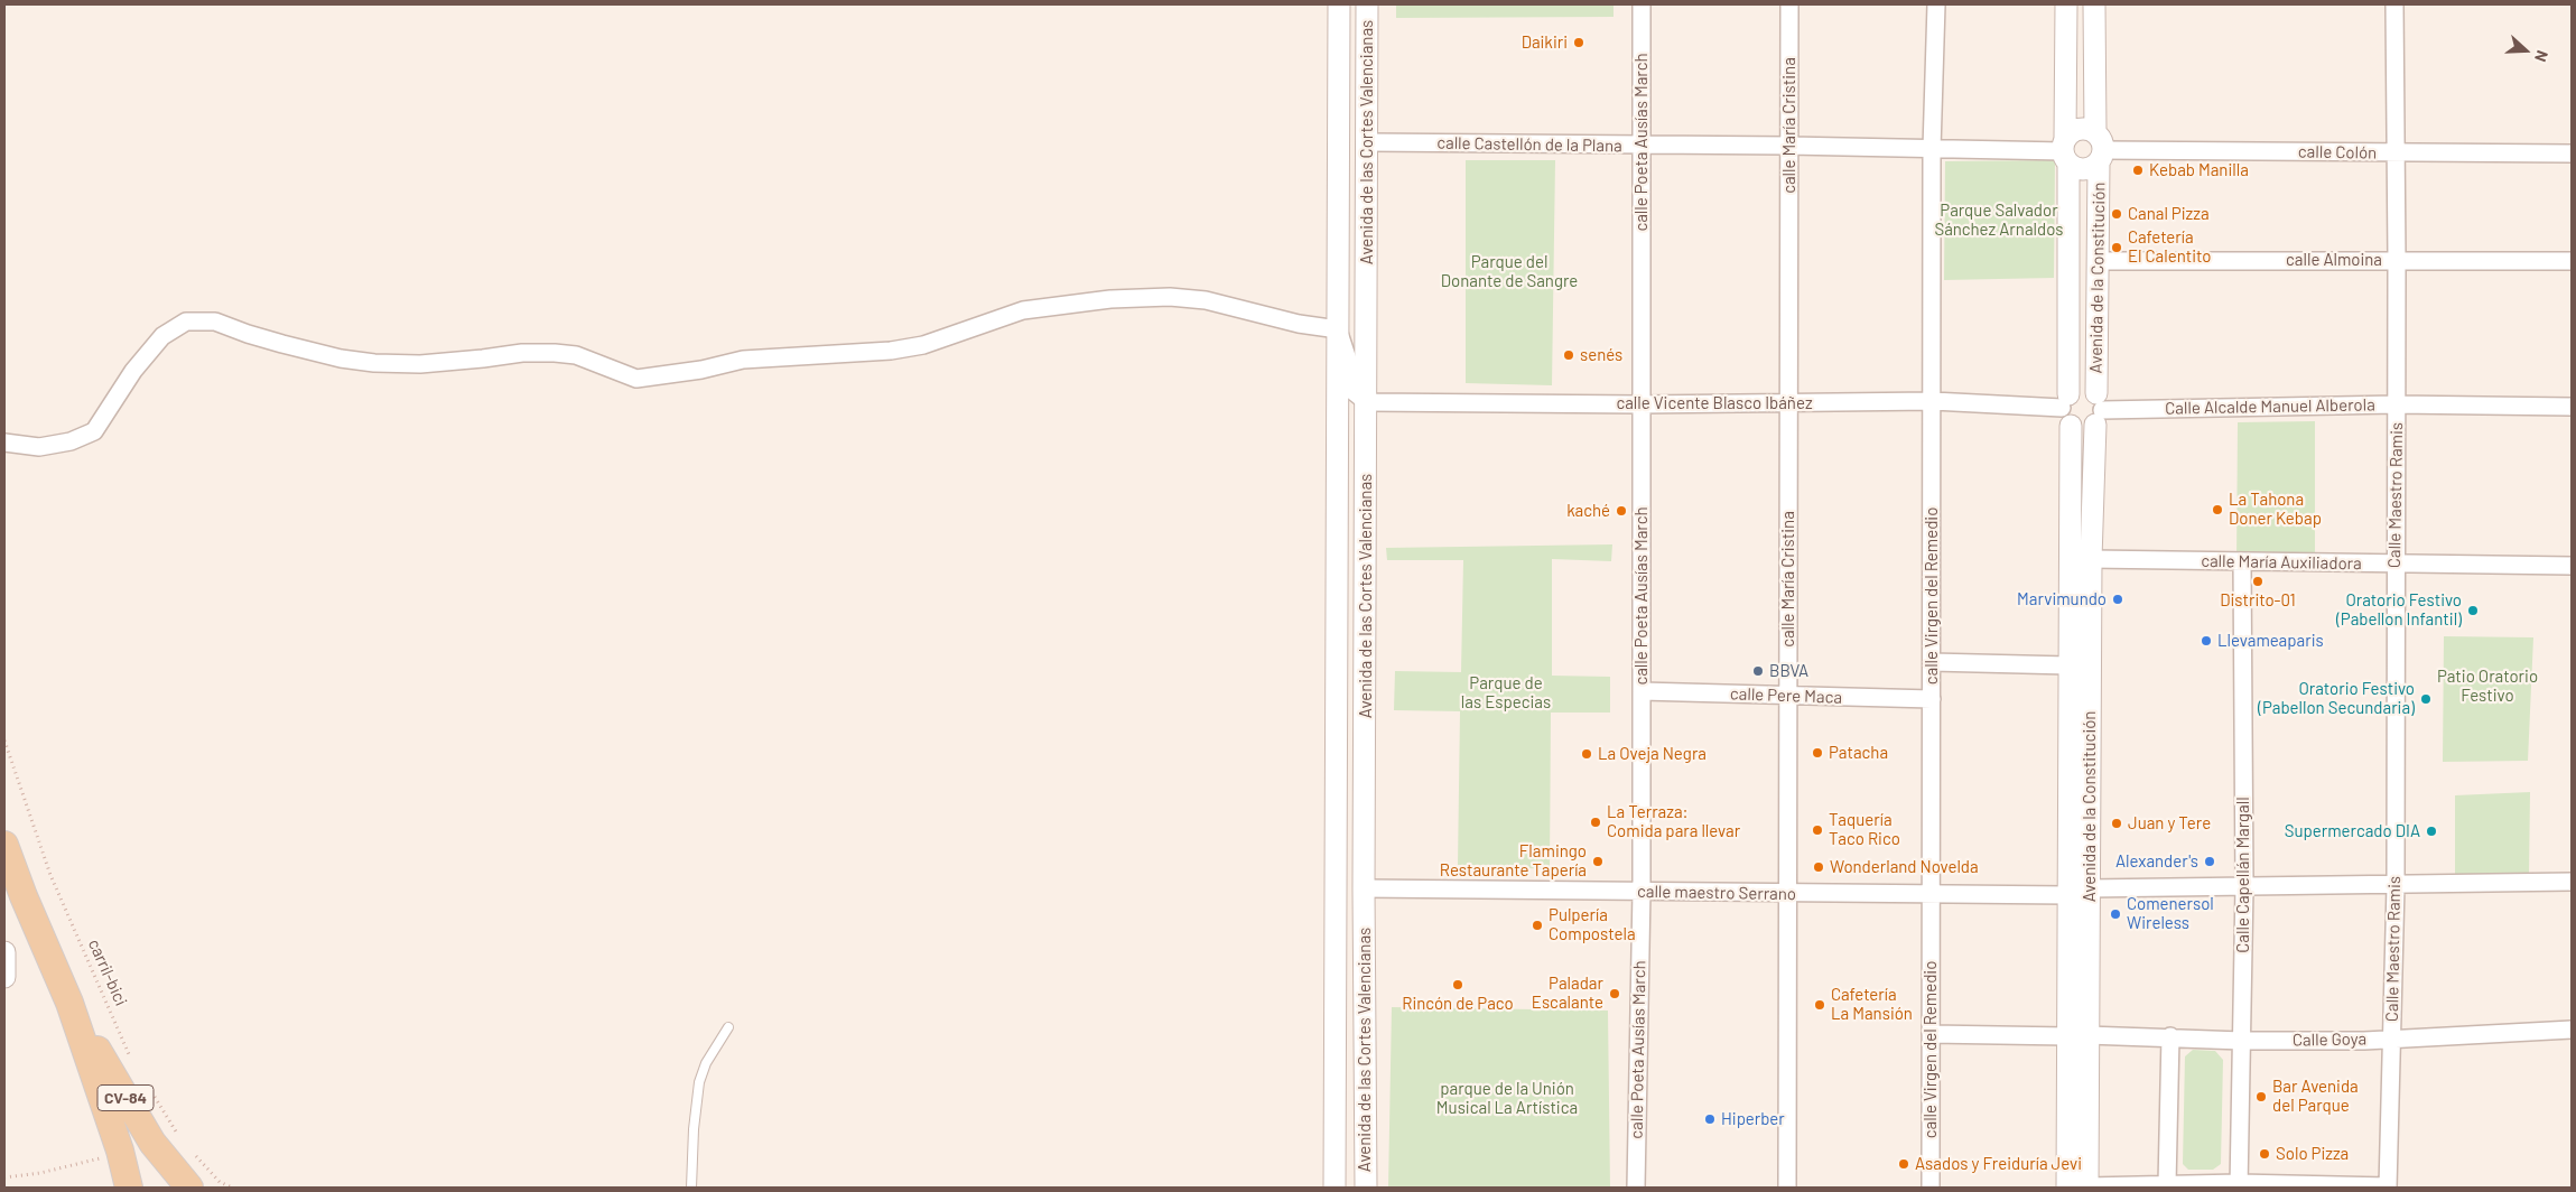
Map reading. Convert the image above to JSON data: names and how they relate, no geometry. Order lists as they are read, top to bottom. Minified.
{"streets":{"main road":["CV-84"],"street":["calle María Cristina","Avenida de las Cortes Valencianas","calle Poeta Ausías March","calle Castellón de la Plana","calle Colón","calle Almoina","Avenida de la Constitución","calle Vicente Blasco Ibáñez","Calle Alcalde Manuel Alberola","Calle Maestro Ramis","calle María Auxiliadora","calle Virgen del Remedio","calle Pere Maca","Calle Capellán Margall","calle maestro Serrano","Calle Goya"],"path":["carril-bici"]},"crossings":[["calle María Cristina","calle Castellón de la Plana"],["calle María Cristina","calle Vicente Blasco Ibáñez"],["calle María Cristina","calle Pere Maca"],["calle María Cristina","calle maestro Serrano"],["Avenida de las Cortes Valencianas","calle Castellón de la Plana"],["Avenida de las Cortes Valencianas","calle Vicente Blasco Ibáñez"],["Avenida de las Cortes Valencianas","calle maestro Serrano"],["calle Poeta Ausías March","calle Castellón de la Plana"],["calle Poeta Ausías March","calle Vicente Blasco Ibáñez"],["calle Poeta Ausías March","calle Pere Maca"],["calle Poeta Ausías March","calle maestro Serrano"],["calle Castellón de la Plana","calle Colón"],["calle Castellón de la Plana","Avenida de la Constitución"],["calle Castellón de la Plana","calle Virgen del Remedio"],["calle Colón","Avenida de la Constitución"],["calle Colón","Calle Maestro Ramis"],["calle Almoina","Avenida de la Constitución"],["calle Almoina","Calle Maestro Ramis"],["Avenida de la Constitución","calle Vicente Blasco Ibáñez"],["Avenida de la Constitución","Calle Alcalde Manuel Alberola"],["Avenida de la Constitución","calle María Auxiliadora"],["Avenida de la Constitución","calle maestro Serrano"],["Avenida de la Constitución","Calle Goya"],["calle Vicente Blasco Ibáñez","calle Virgen del Remedio"],["Calle Alcalde Manuel Alberola","Calle Maestro Ramis"],["Calle Maestro Ramis","calle María Auxiliadora"],["Calle Maestro Ramis","Calle Goya"],["calle María Auxiliadora","Calle Capellán Margall"],["calle Virgen del Remedio","calle Pere Maca"],["calle Virgen del Remedio","calle maestro Serrano"],["calle Virgen del Remedio","Calle Goya"],["Calle Capellán Margall","Calle Goya"]],"parks":["Parque Salvador Sánchez Arnaldos","Parque del Donante de Sangre","Patio Oratorio Festivo","Parque de las Especias","parque de la Unión Musical La Artística"],"places":["Daikiri","Kebab Manilla","Canal Pizza","Cafetería El Calentito","senés","La Tahona Doner Kebap","kaché","Distrito-01","Marvimundo","Oratorio Festivo (Pabellon Infantil)","Llevameaparis","BBVA","Oratorio Festivo (Pabellon Secundaria)","Patacha","La Oveja Negra","La Terraza: Comida para llevar","Juan y Tere","Taquería Taco Rico","Supermercado DIA","Flamingo Restaurante Tapería","Alexander's","Wonderland Novelda","Comenersol Wireless","Pulpería Compostela","Rincón de Paco","Paladar Escalante","Cafetería La Mansión","Bar Avenida del Parque","Hiperber","Solo Pizza","Asados y Freiduría Jevi"],"north":"right"}
